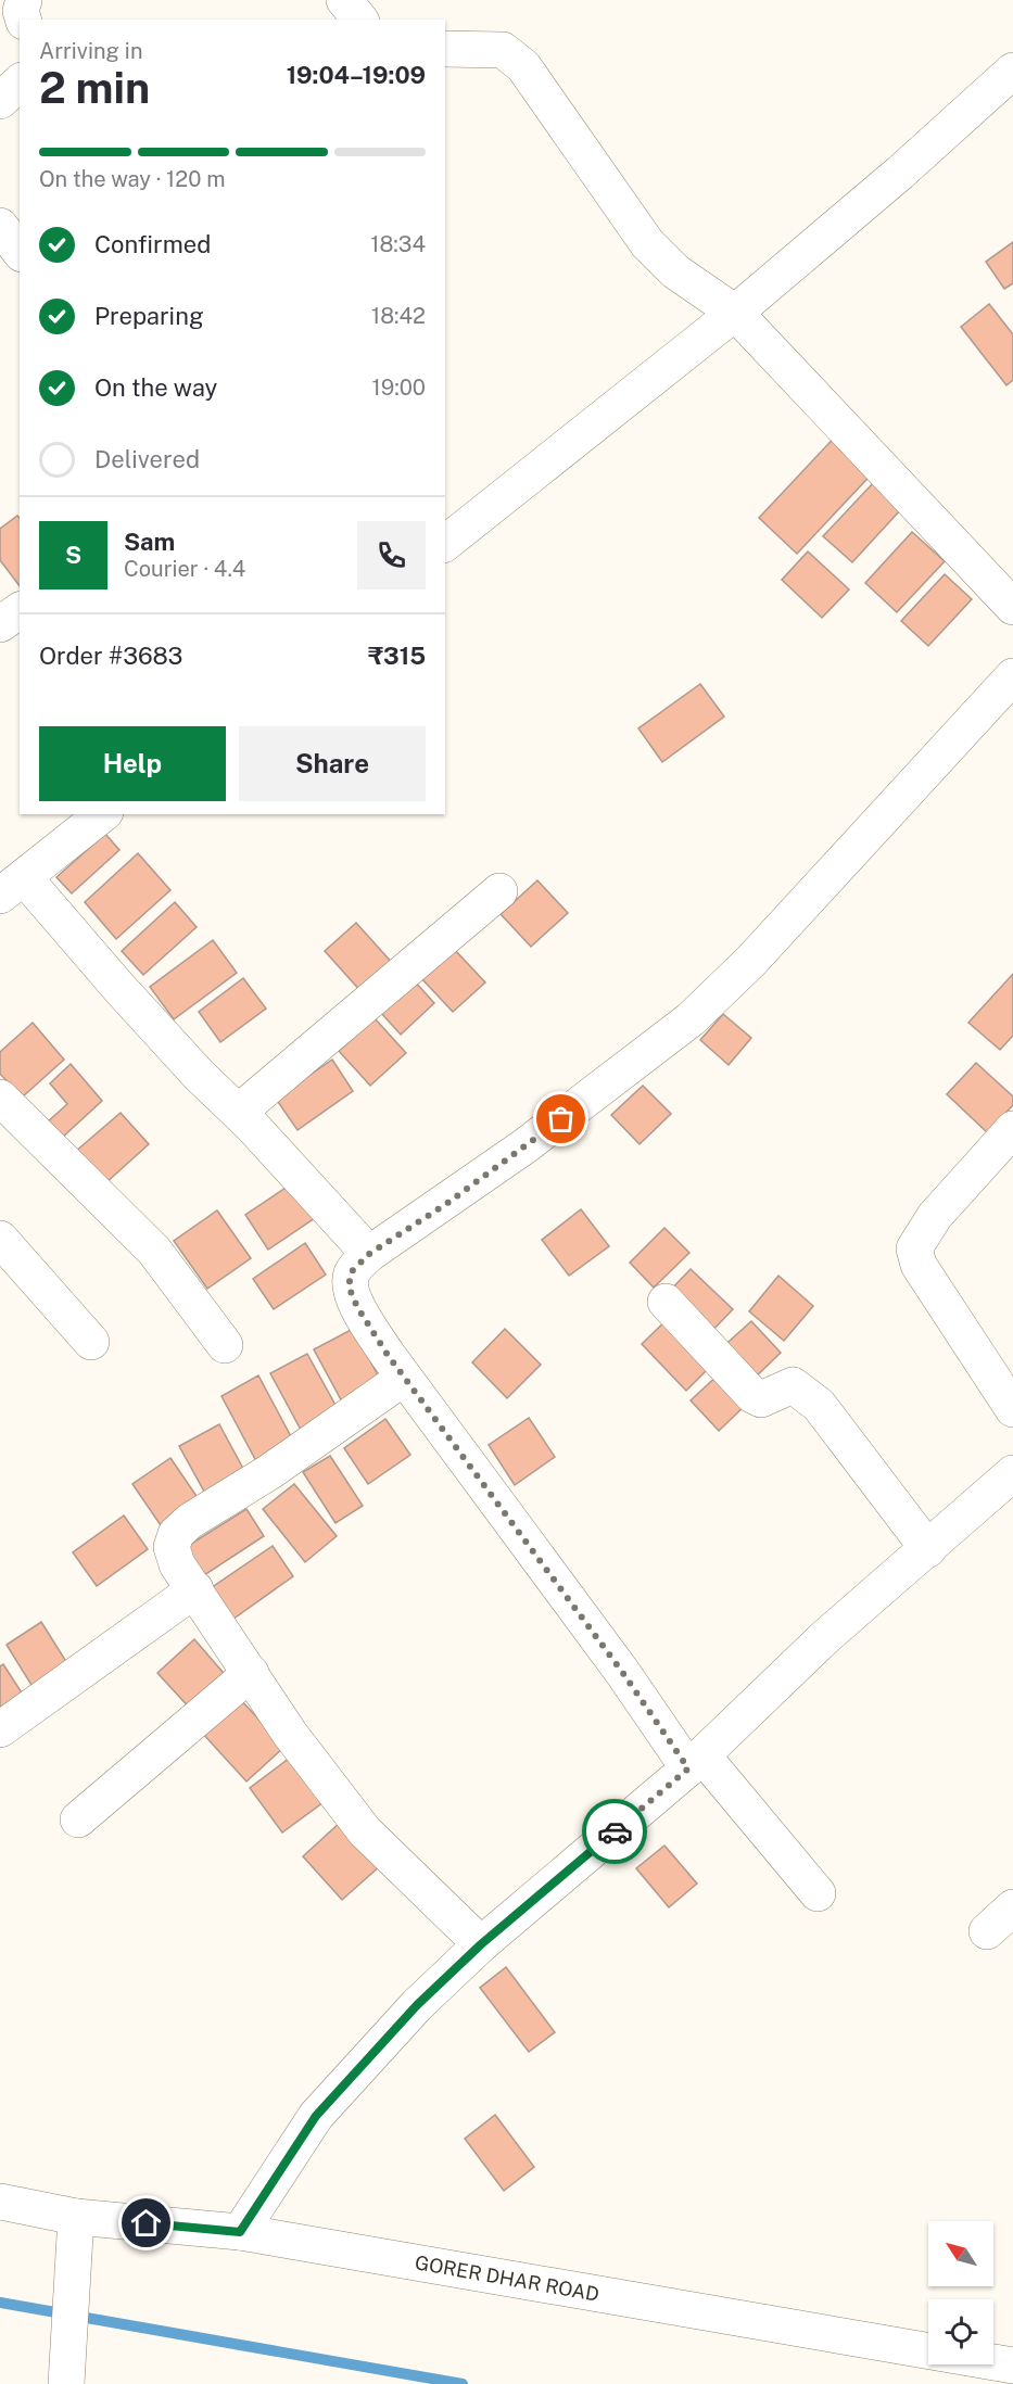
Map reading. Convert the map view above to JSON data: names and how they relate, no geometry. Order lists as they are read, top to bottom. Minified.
{"streets":{"street":["GORER DHAR ROAD"]},"north":"top left","page":{"heading":["2 min","Arriving in","19:04–19:09"],"panel":["Sam","Courier · 4.4","Order #3683","₹315"],"bar":"On the way · 120 m","list":[["Confirmed","18:34"],["Preparing","18:42"],["On the way","19:00"],"Delivered"],"round":"S","buttons":["Help","Share"]}}
